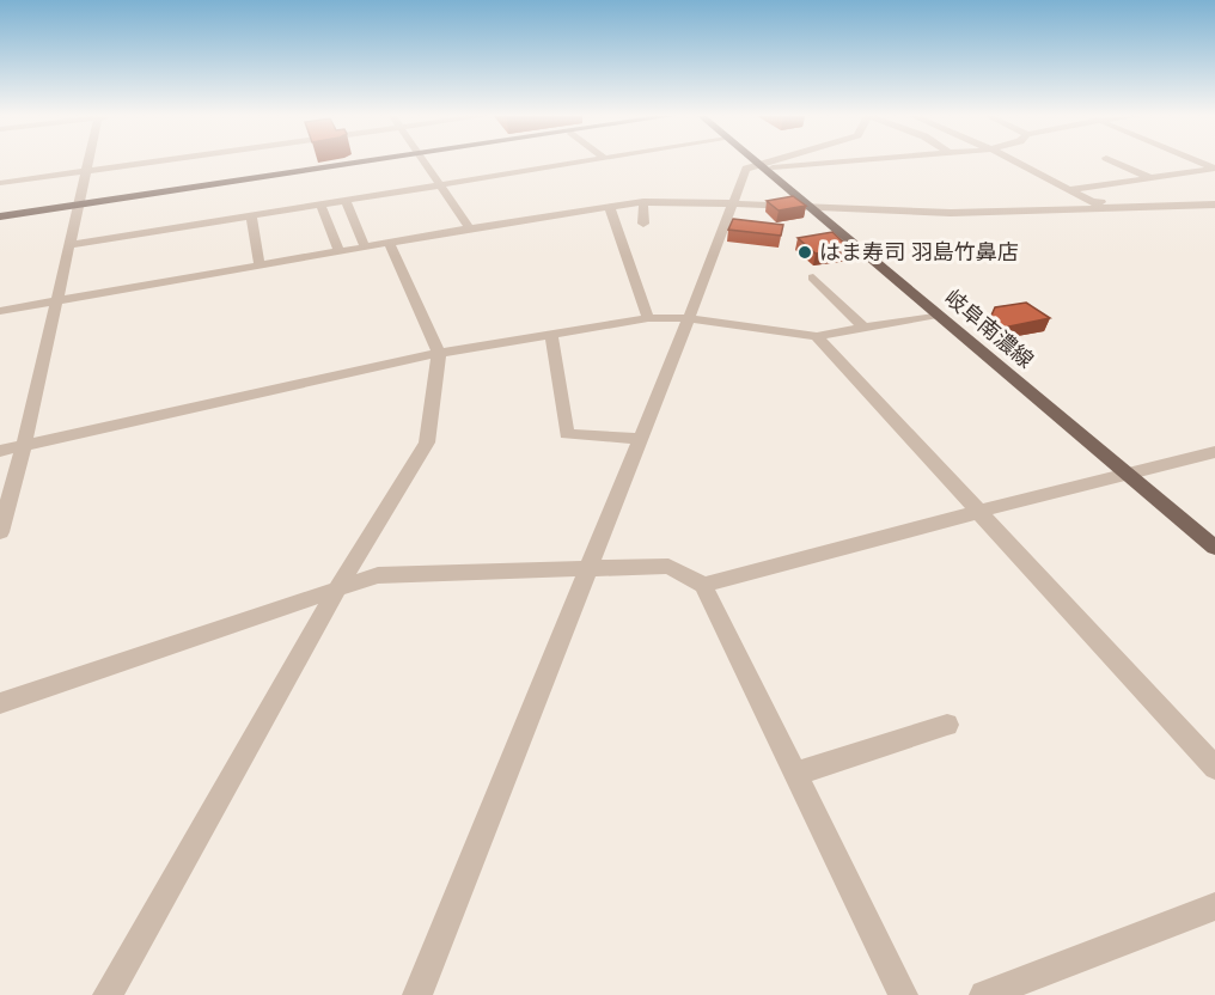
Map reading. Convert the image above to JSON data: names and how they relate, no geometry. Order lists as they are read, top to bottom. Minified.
{"streets":{"main road":["岐阜南濃線"]},"places":["はま寿司 羽島竹鼻店"]}
